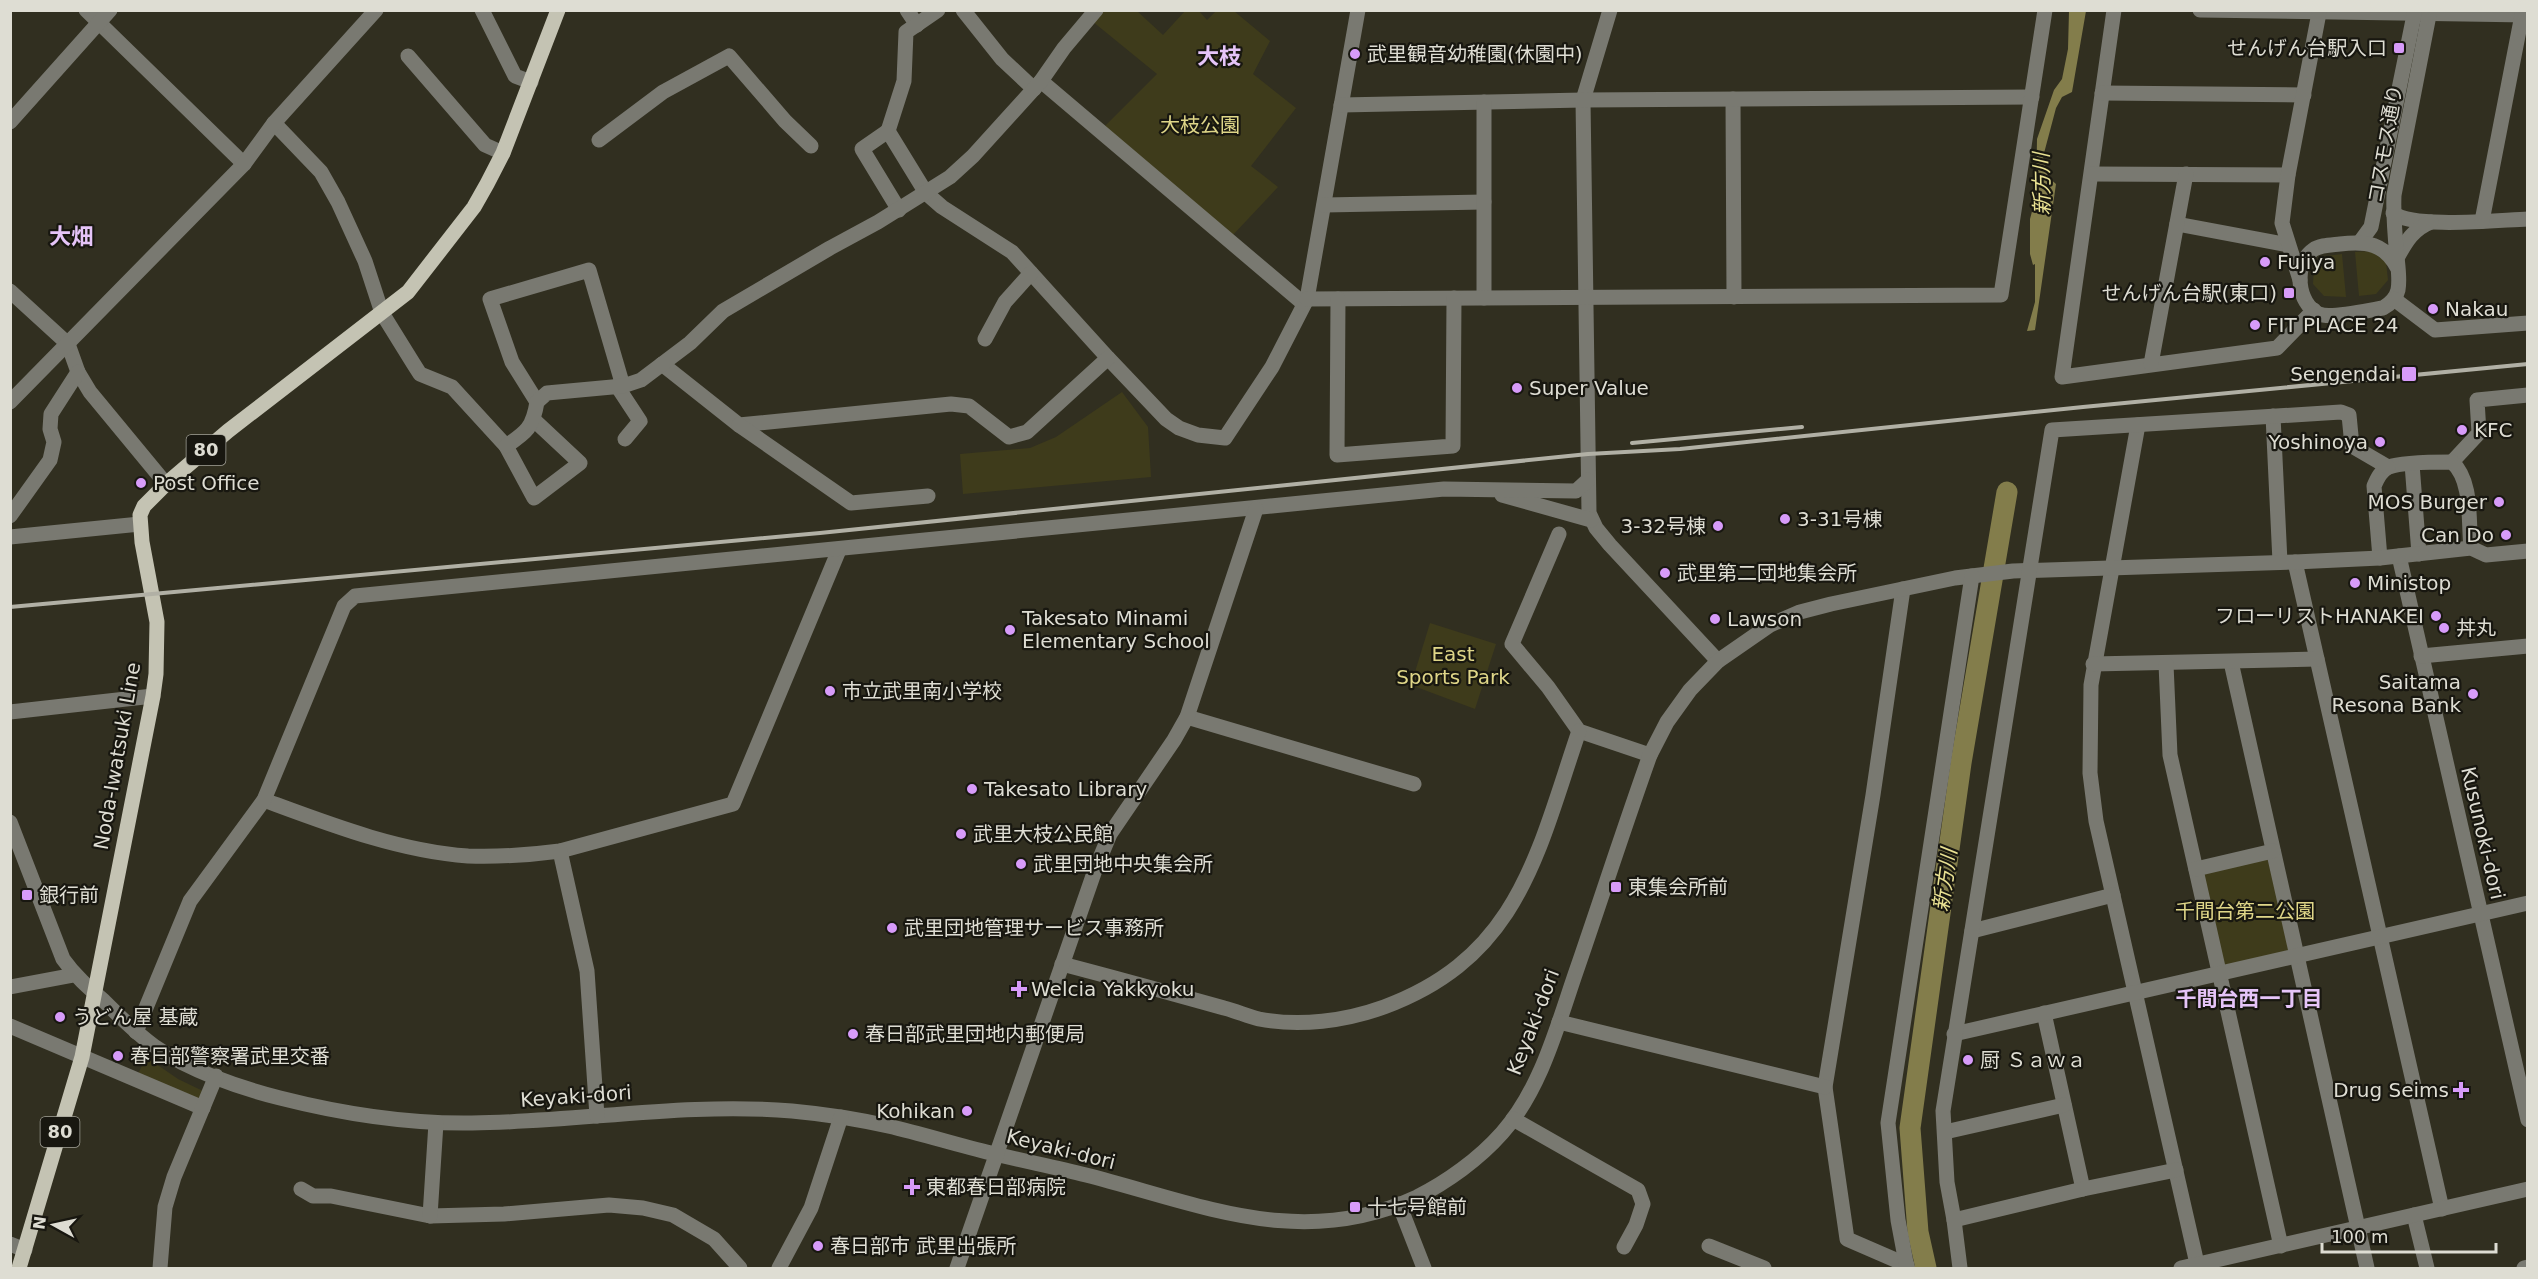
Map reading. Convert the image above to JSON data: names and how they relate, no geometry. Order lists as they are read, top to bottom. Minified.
{"streets":{"main road":["80","Noda-Iwatsuki Line"],"street":["コスモス通り","Kusunoki-dori","Keyaki-dori"]},"crossings":[["80","Noda-Iwatsuki Line"],["Noda-Iwatsuki Line","Keyaki-dori"],["Kusunoki-dori","Keyaki-dori"]],"districts":["大枝","大畑","千間台西一丁目"],"water":["新方川"],"parks":["大枝公園","East Sports Park","千間台第二公園"],"places":{"transit":["せんげん台駅入口","せんげん台駅(東口)","Sengendai","東集会所前","銀行前","十七号館前"],"other":["武里観音幼稚園(休園中)","Fujiya","Nakau","FIT PLACE 24","Super Value","KFC","Yoshinoya","Post Office","MOS Burger","3-31号棟","3-32号棟","Can Do","武里第二団地集会所","Ministop","フローリストHANAKEI","Lawson","丼丸","Takesato Minami Elementary School","市立武里南小学校","Saitama Resona Bank","Takesato Library","武里大枝公民館","武里団地中央集会所","武里団地管理サービス事務所","うどん屋 基蔵","春日部武里団地内郵便局","春日部警察署武里交番","厨 Ｓａｗａ","Kohikan","春日部市 武里出張所"],"health":["Welcia Yakkyoku","Drug Seims","東都春日部病院"]},"scale_bar":"100 m","north":"left"}
